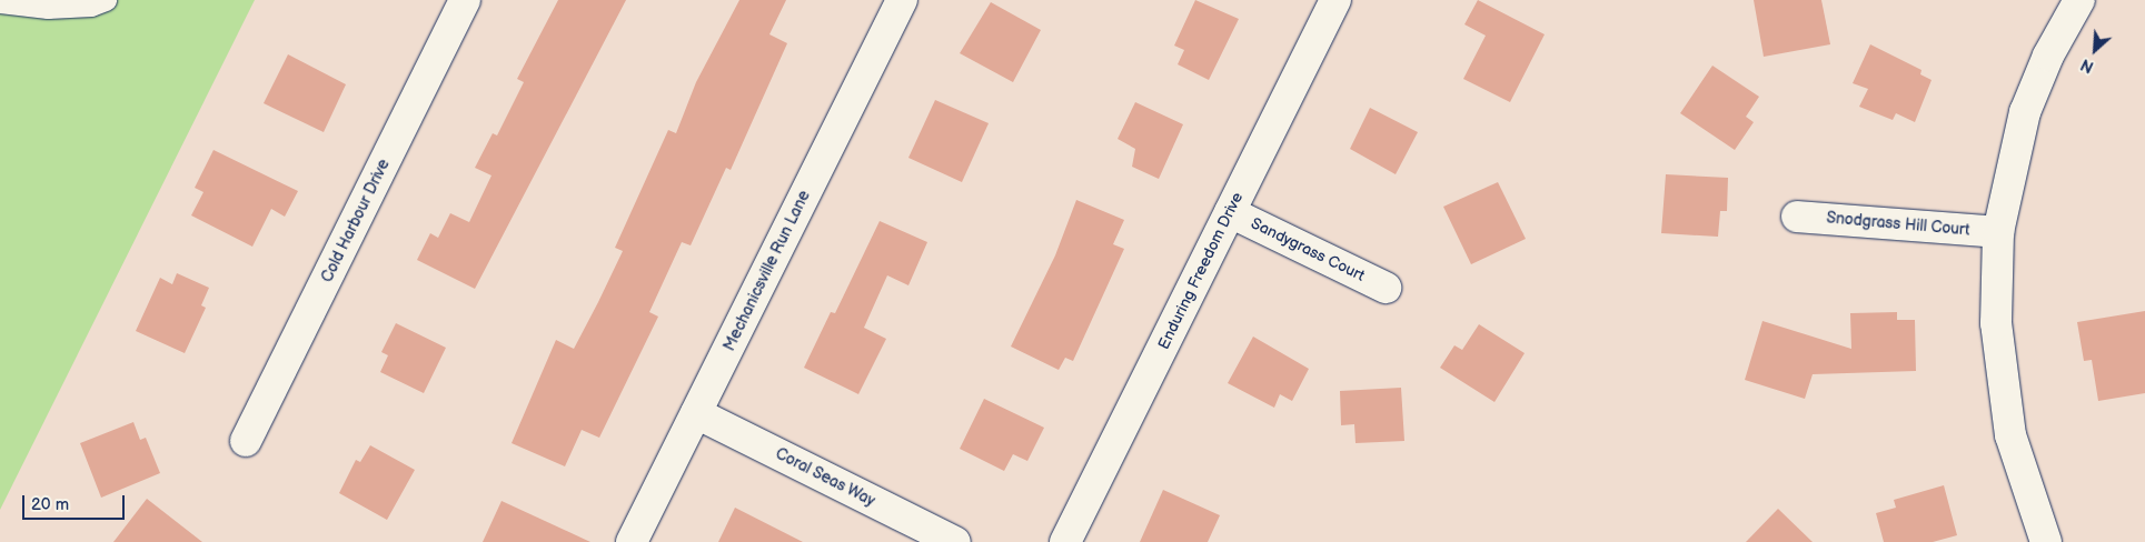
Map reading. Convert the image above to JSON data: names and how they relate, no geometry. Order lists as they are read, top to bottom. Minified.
{"streets":{"street":["Cold Harbour Drive","Snodgrass Hill Court","Sandygrass Court","Mechanicsville Run Lane","Enduring Freedom Drive","Coral Seas Way"]},"crossings":[["Sandygrass Court","Enduring Freedom Drive"],["Mechanicsville Run Lane","Coral Seas Way"]],"scale_bar":"20 m","north":"bottom left"}
